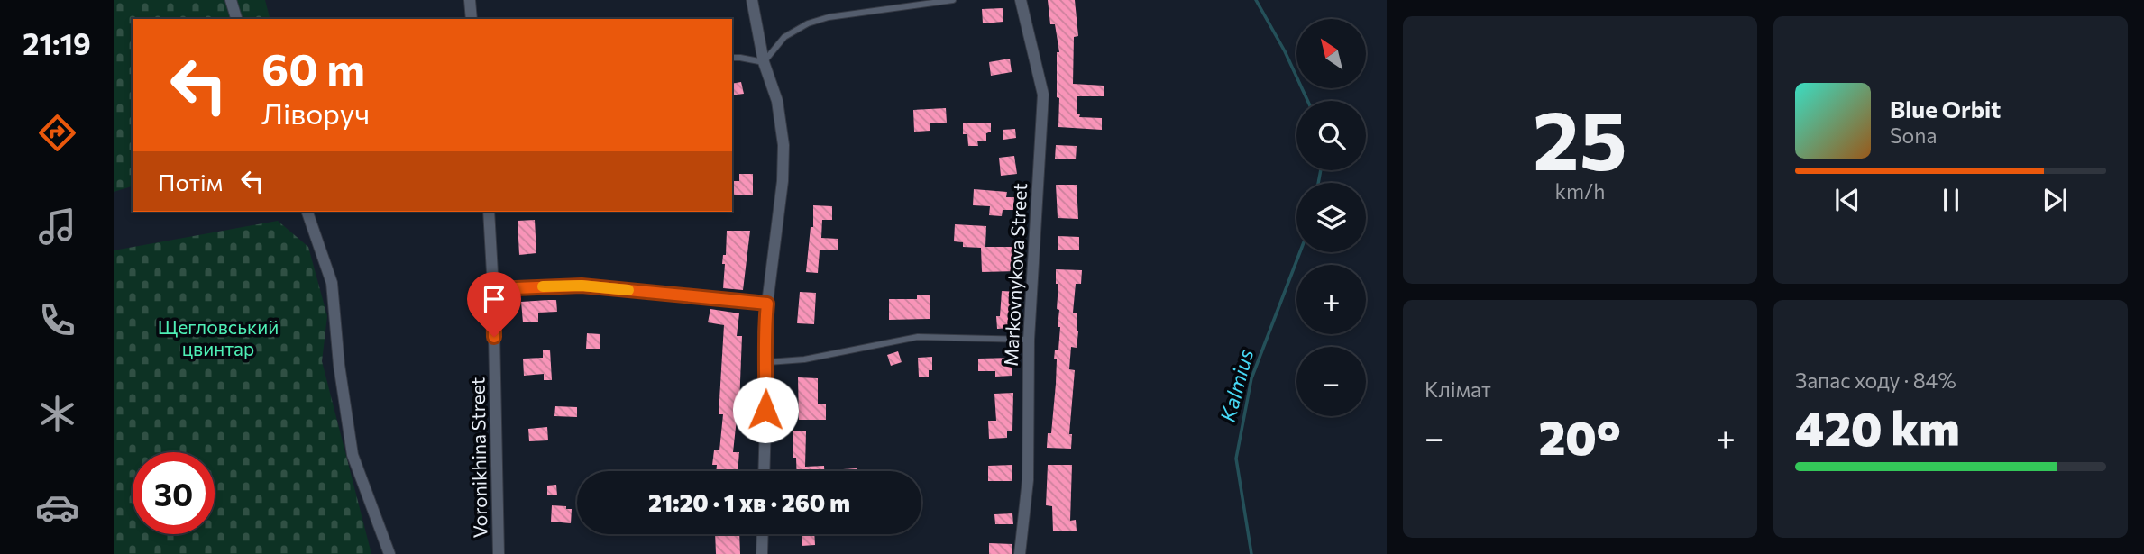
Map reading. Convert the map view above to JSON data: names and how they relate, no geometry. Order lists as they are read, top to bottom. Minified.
{"streets":{"street":["Markovnykova Street","Voronikhina Street"]},"water":["Kalmius"],"parks":["Щегловський цвинтар"],"north":"top left","page":{"tabs":"21:19","tile":[["25","km/h"],"Клімат",["Запас ходу · 84%","420 km"]],"map_buttons":["+","−"],"turn":["60 m","Ліворуч"],"song":["Blue Orbit","Sona"],"then":"Потім","heat":["−","20°","+"],"limit":"30","trip":"21:20 · 1 хв · 260 m"}}
